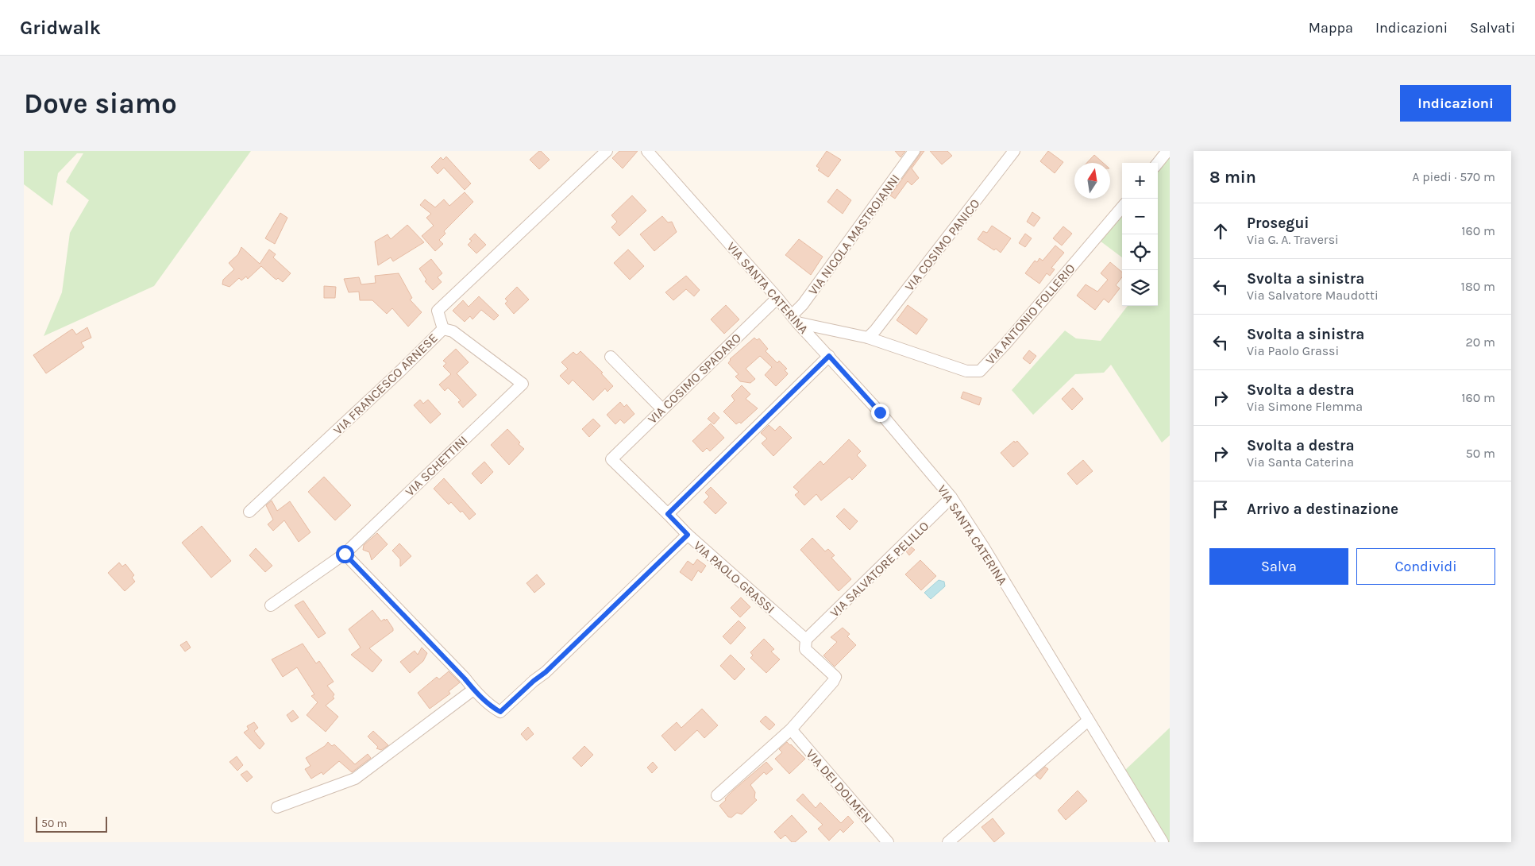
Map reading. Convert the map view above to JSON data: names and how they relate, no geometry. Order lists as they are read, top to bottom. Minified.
{"streets":{"street":["VIA NICOLA MASTROIANNI","VIA COSIMO PANICO","VIA SANTA CATERINA","VIA ANTONIO FOLLERIO","VIA COSIMO SPADARO","VIA FRANCESCO ARNESE","VIA SCHETTINI","VIA SALVATORE PELILLO","VIA PAOLO GRASSI","VIA DEI DOLMEN"]},"crossings":[["VIA NICOLA MASTROIANNI","VIA SANTA CATERINA"],["VIA NICOLA MASTROIANNI","VIA ANTONIO FOLLERIO"],["VIA COSIMO PANICO","VIA ANTONIO FOLLERIO"],["VIA SANTA CATERINA","VIA ANTONIO FOLLERIO"],["VIA SANTA CATERINA","VIA COSIMO SPADARO"],["VIA SANTA CATERINA","VIA SALVATORE PELILLO"],["VIA COSIMO SPADARO","VIA PAOLO GRASSI"],["VIA FRANCESCO ARNESE","VIA SCHETTINI"],["VIA SALVATORE PELILLO","VIA PAOLO GRASSI"],["VIA PAOLO GRASSI","VIA DEI DOLMEN"]],"scale_bar":"50 m","north":"top","page":{"header":"Gridwalk","nav":["Mappa","Indicazioni","Salvati"],"buttons":["Indicazioni",["Salva","Condividi"]],"title":"Dove siamo","heading":["8 min","A piedi · 570 m"],"map_buttons":["+","−"],"list":[["Prosegui","Via G. A. Traversi","160 m"],["Svolta a sinistra","Via Salvatore Maudotti","180 m"],["Svolta a sinistra","Via Paolo Grassi","20 m"],["Svolta a destra","Via Simone Flemma","160 m"],["Svolta a destra","Via Santa Caterina","50 m"],"Arrivo a destinazione"],"scale":"50 m"}}
